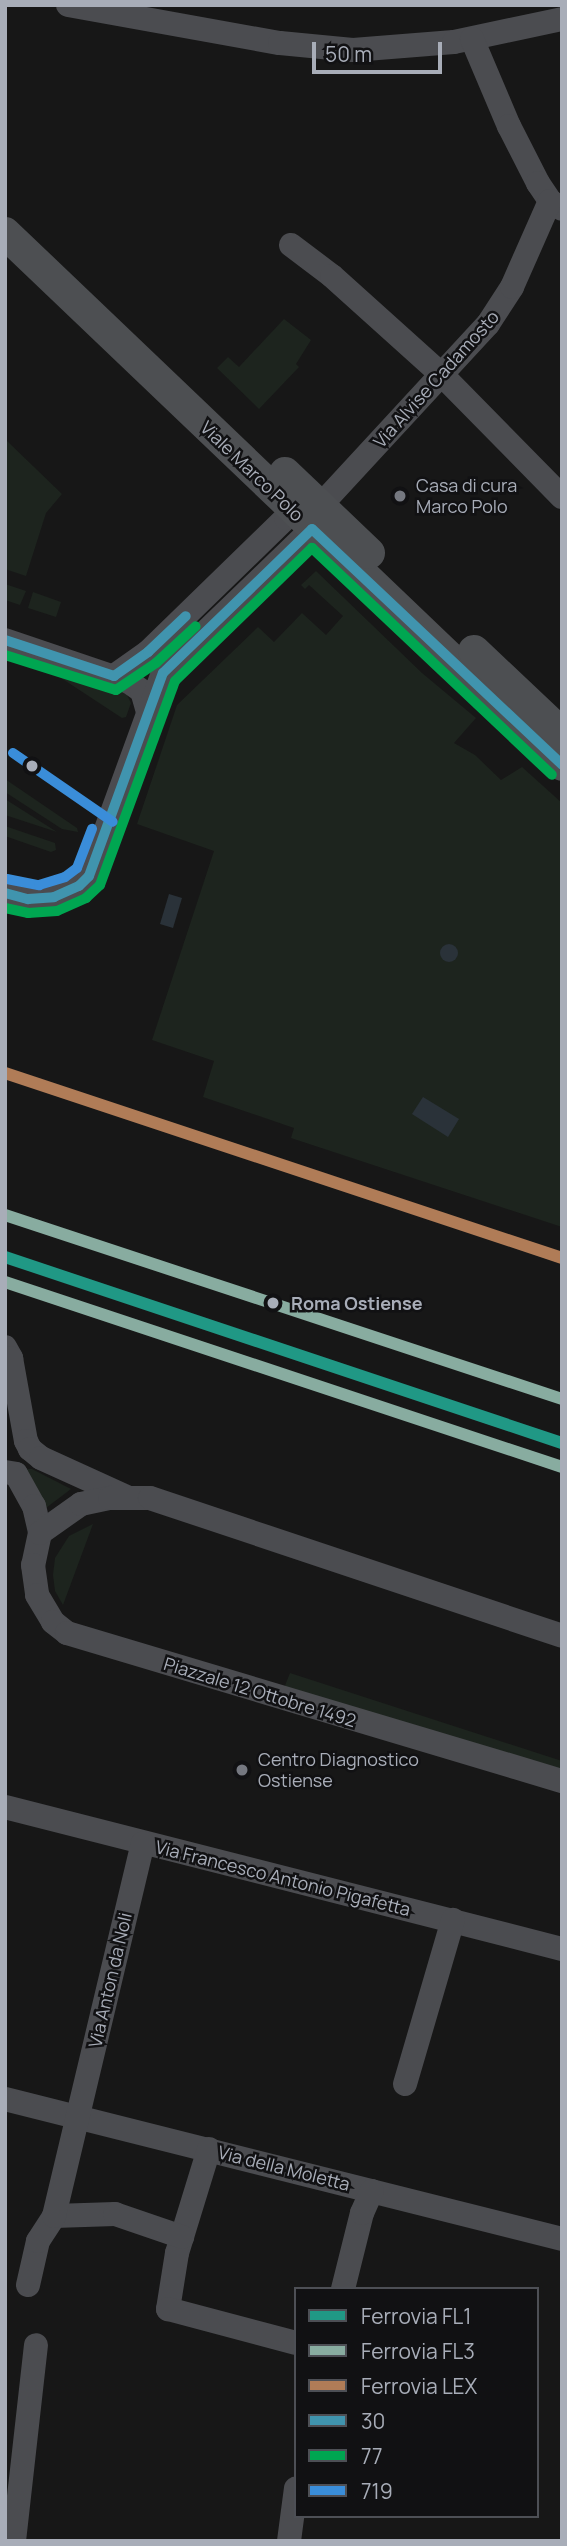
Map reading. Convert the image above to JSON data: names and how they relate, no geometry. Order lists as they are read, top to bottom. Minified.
{"streets":{"main road":["Viale Marco Polo"],"street":["Via Alvise Cadamosto","Piazzale 12 Ottobre 1492","Via Francesco Antonio Pigafetta","Via Anton da Noli","Via della Moletta"]},"crossings":[["Via Alvise Cadamosto","Viale Marco Polo"],["Via Francesco Antonio Pigafetta","Via Anton da Noli"],["Via Anton da Noli","Via della Moletta"]],"places":["Casa di cura Marco Polo","Roma Ostiense","Centro Diagnostico Ostiense"],"lines":["transit line 30","transit line 77","transit line 719","rail line LEX","rail line FL3","rail line FL1"],"legend":["Ferrovia FL1","Ferrovia FL3","Ferrovia LEX","30","77","719"],"scale_bar":"50 m"}
